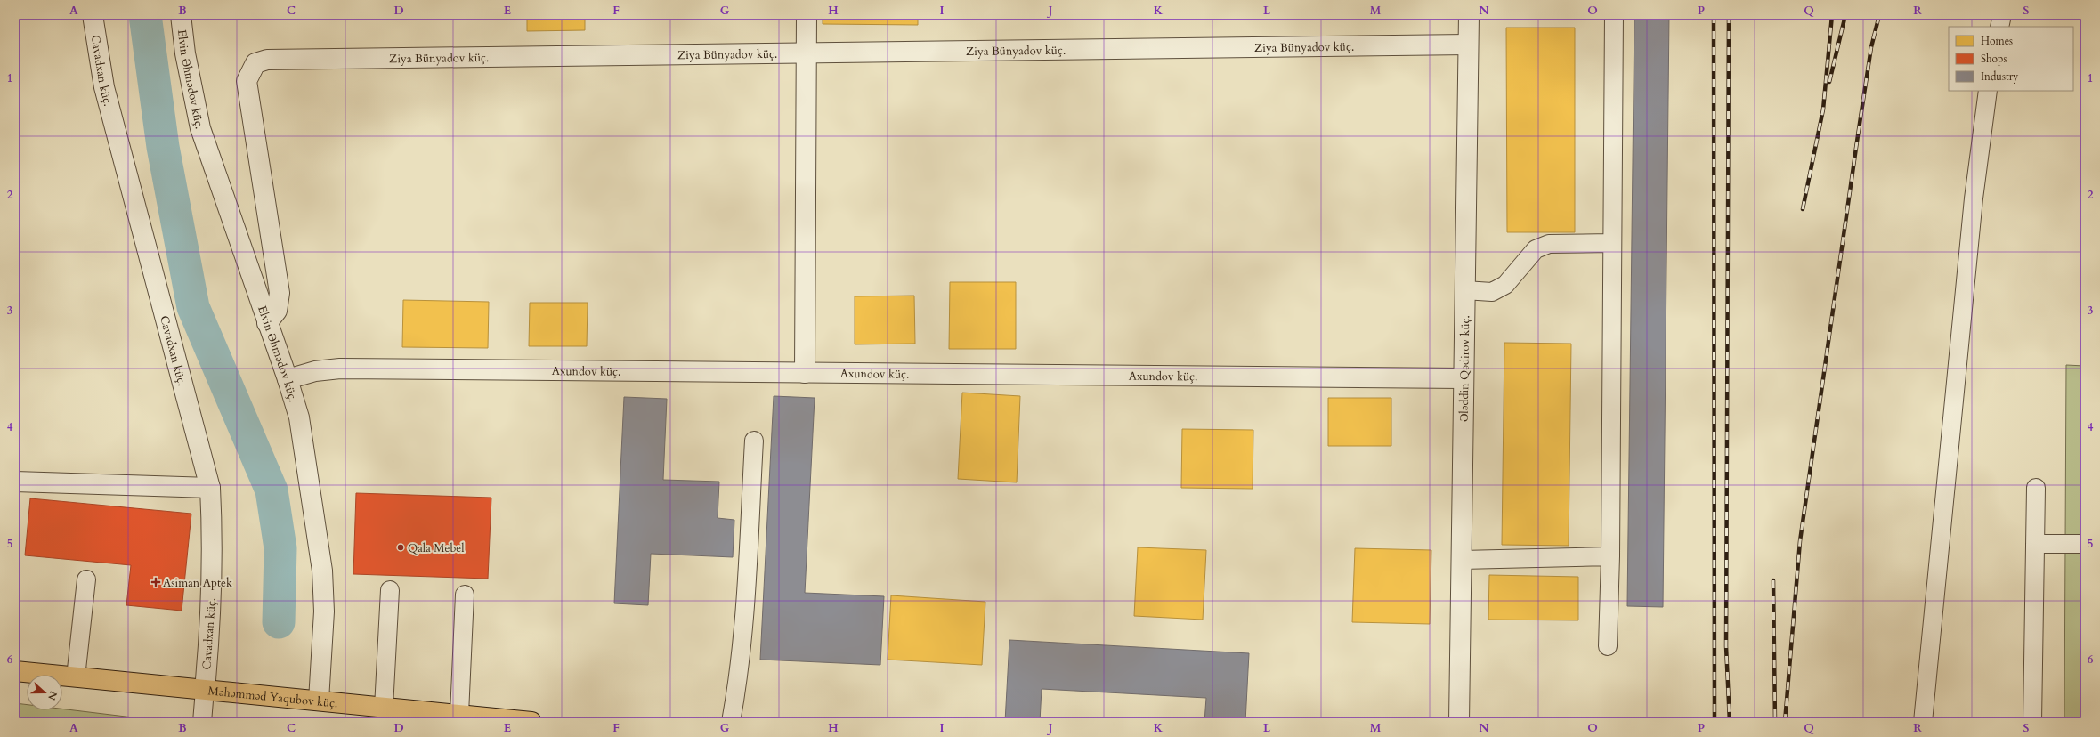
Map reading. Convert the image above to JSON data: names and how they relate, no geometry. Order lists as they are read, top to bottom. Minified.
{"streets":{"main road":["Məhəmməd Yaqubov küç."],"street":["Ziya Bünyadov küç.","Cavadxan küç.","Elvin Əhmədov küç.","Ələddin Qədirov küç.","Axundov küç."]},"crossings":[["Ziya Bünyadov küç.","Elvin Əhmədov küç."],["Ziya Bünyadov küç.","Ələddin Qədirov küç."],["Cavadxan küç.","Məhəmməd Yaqubov küç."],["Elvin Əhmədov küç.","Axundov küç."],["Elvin Əhmədov küç.","Məhəmməd Yaqubov küç."],["Ələddin Qədirov küç.","Axundov küç."]],"places":{"other":["Qala Mebel"],"health":["Asiman Aptek"]},"legend":["Homes","Shops","Industry"],"north":"right","grid":{"columns":["A","B","C","D","E","F","G","H","I","J","K","L","M","N","O","P","Q","R","S"],"rows":["1","2","3","4","5","6"]}}
